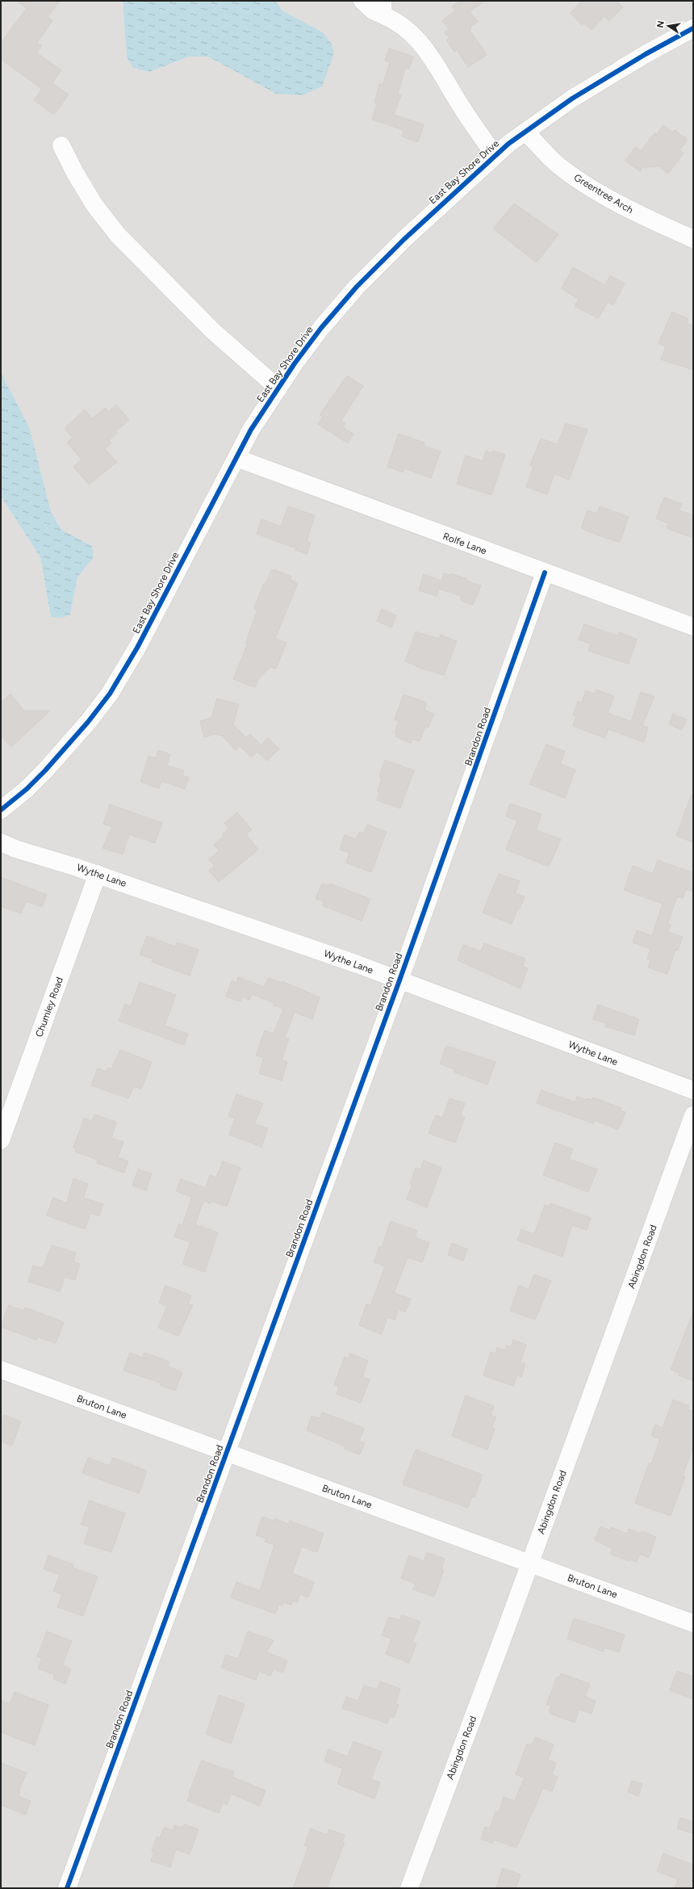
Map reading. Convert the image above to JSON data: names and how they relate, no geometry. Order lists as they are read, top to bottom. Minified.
{"streets":{"street":["East Bay Shore Drive","Greentree Arch","Rolfe Lane","Brandon Road","Wythe Lane","Chumley Road","Abingdon Road","Bruton Lane"]},"crossings":[["East Bay Shore Drive","Greentree Arch"],["East Bay Shore Drive","Rolfe Lane"],["Rolfe Lane","Brandon Road"],["Brandon Road","Wythe Lane"],["Brandon Road","Bruton Lane"],["Wythe Lane","Chumley Road"],["Abingdon Road","Bruton Lane"]],"north":"left"}
